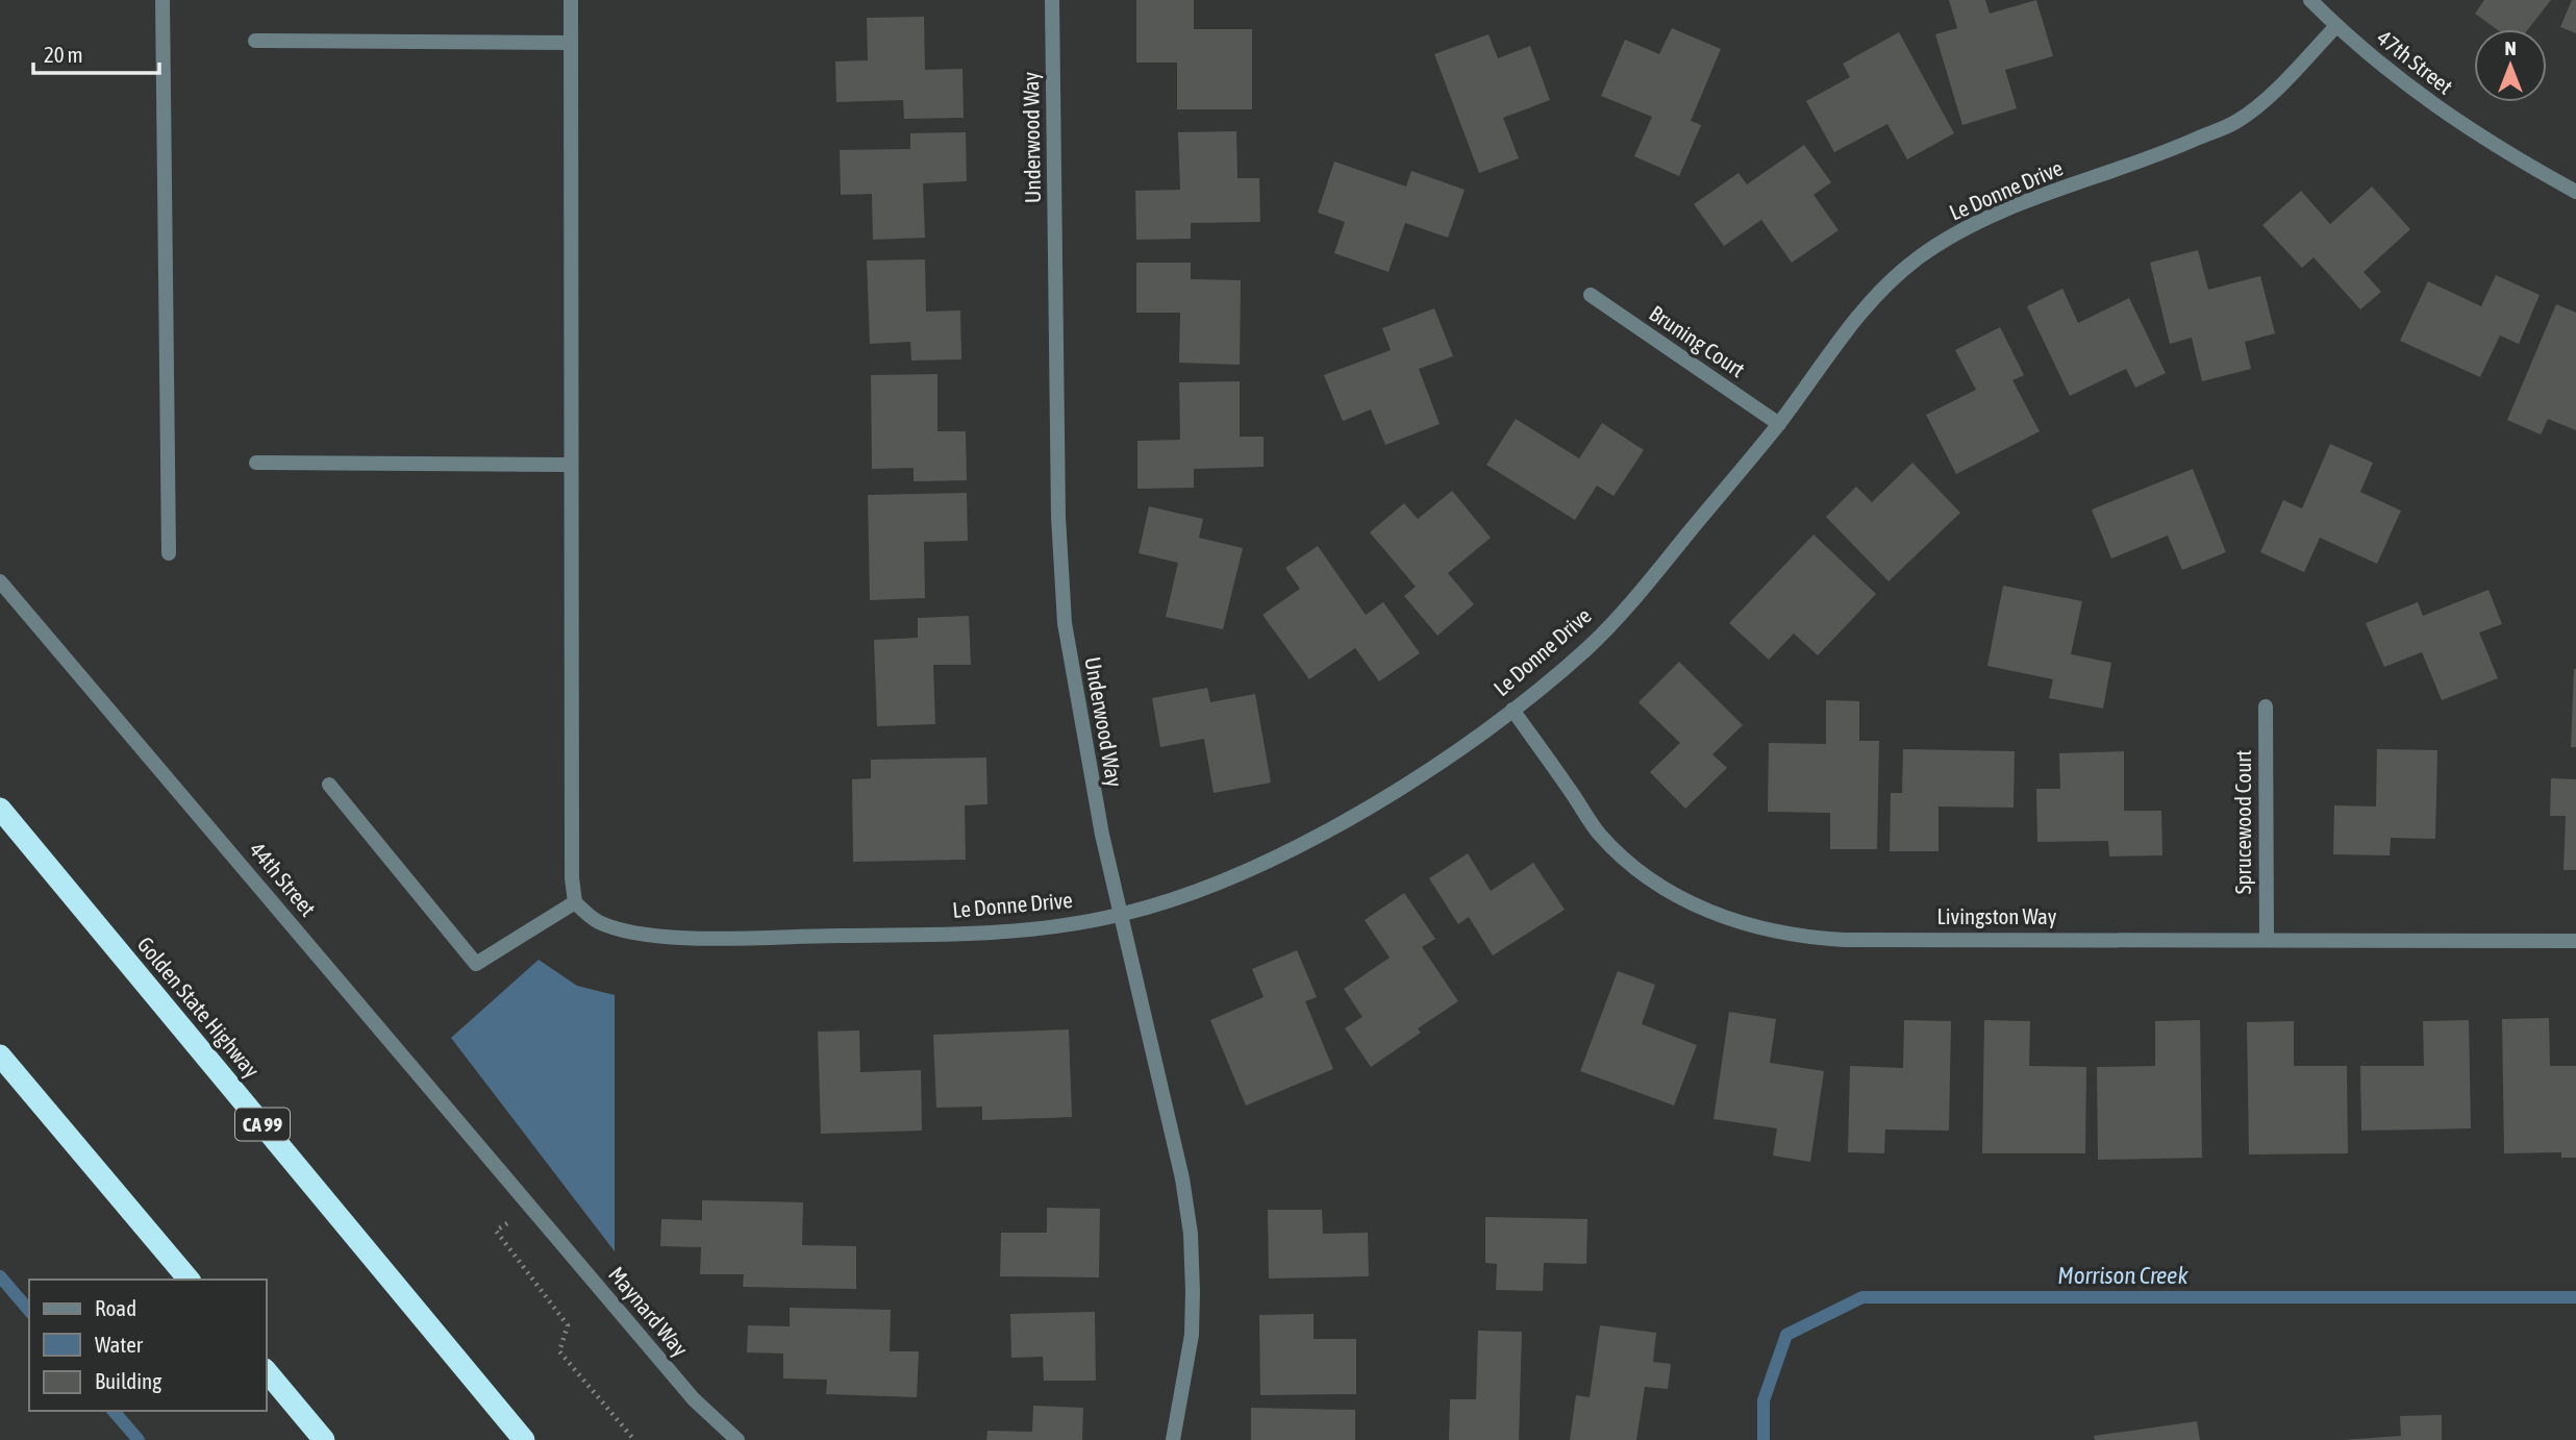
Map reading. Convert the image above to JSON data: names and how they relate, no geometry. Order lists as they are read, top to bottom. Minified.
{"streets":{"highway":["Golden State Highway","CA 99"],"street":["47th Street","Underwood Way","Le Donne Drive","Bruning Court","Sprucewood Court","44th Street","Livingston Way","Maynard Way"]},"crossings":[["47th Street","Le Donne Drive"],["Underwood Way","Le Donne Drive"],["Le Donne Drive","Bruning Court"],["Le Donne Drive","Livingston Way"],["Sprucewood Court","Livingston Way"],["44th Street","Maynard Way"]],"water":["Morrison Creek"],"legend":["Road","Water","Building"],"scale_bar":"20 m","north":"top"}
